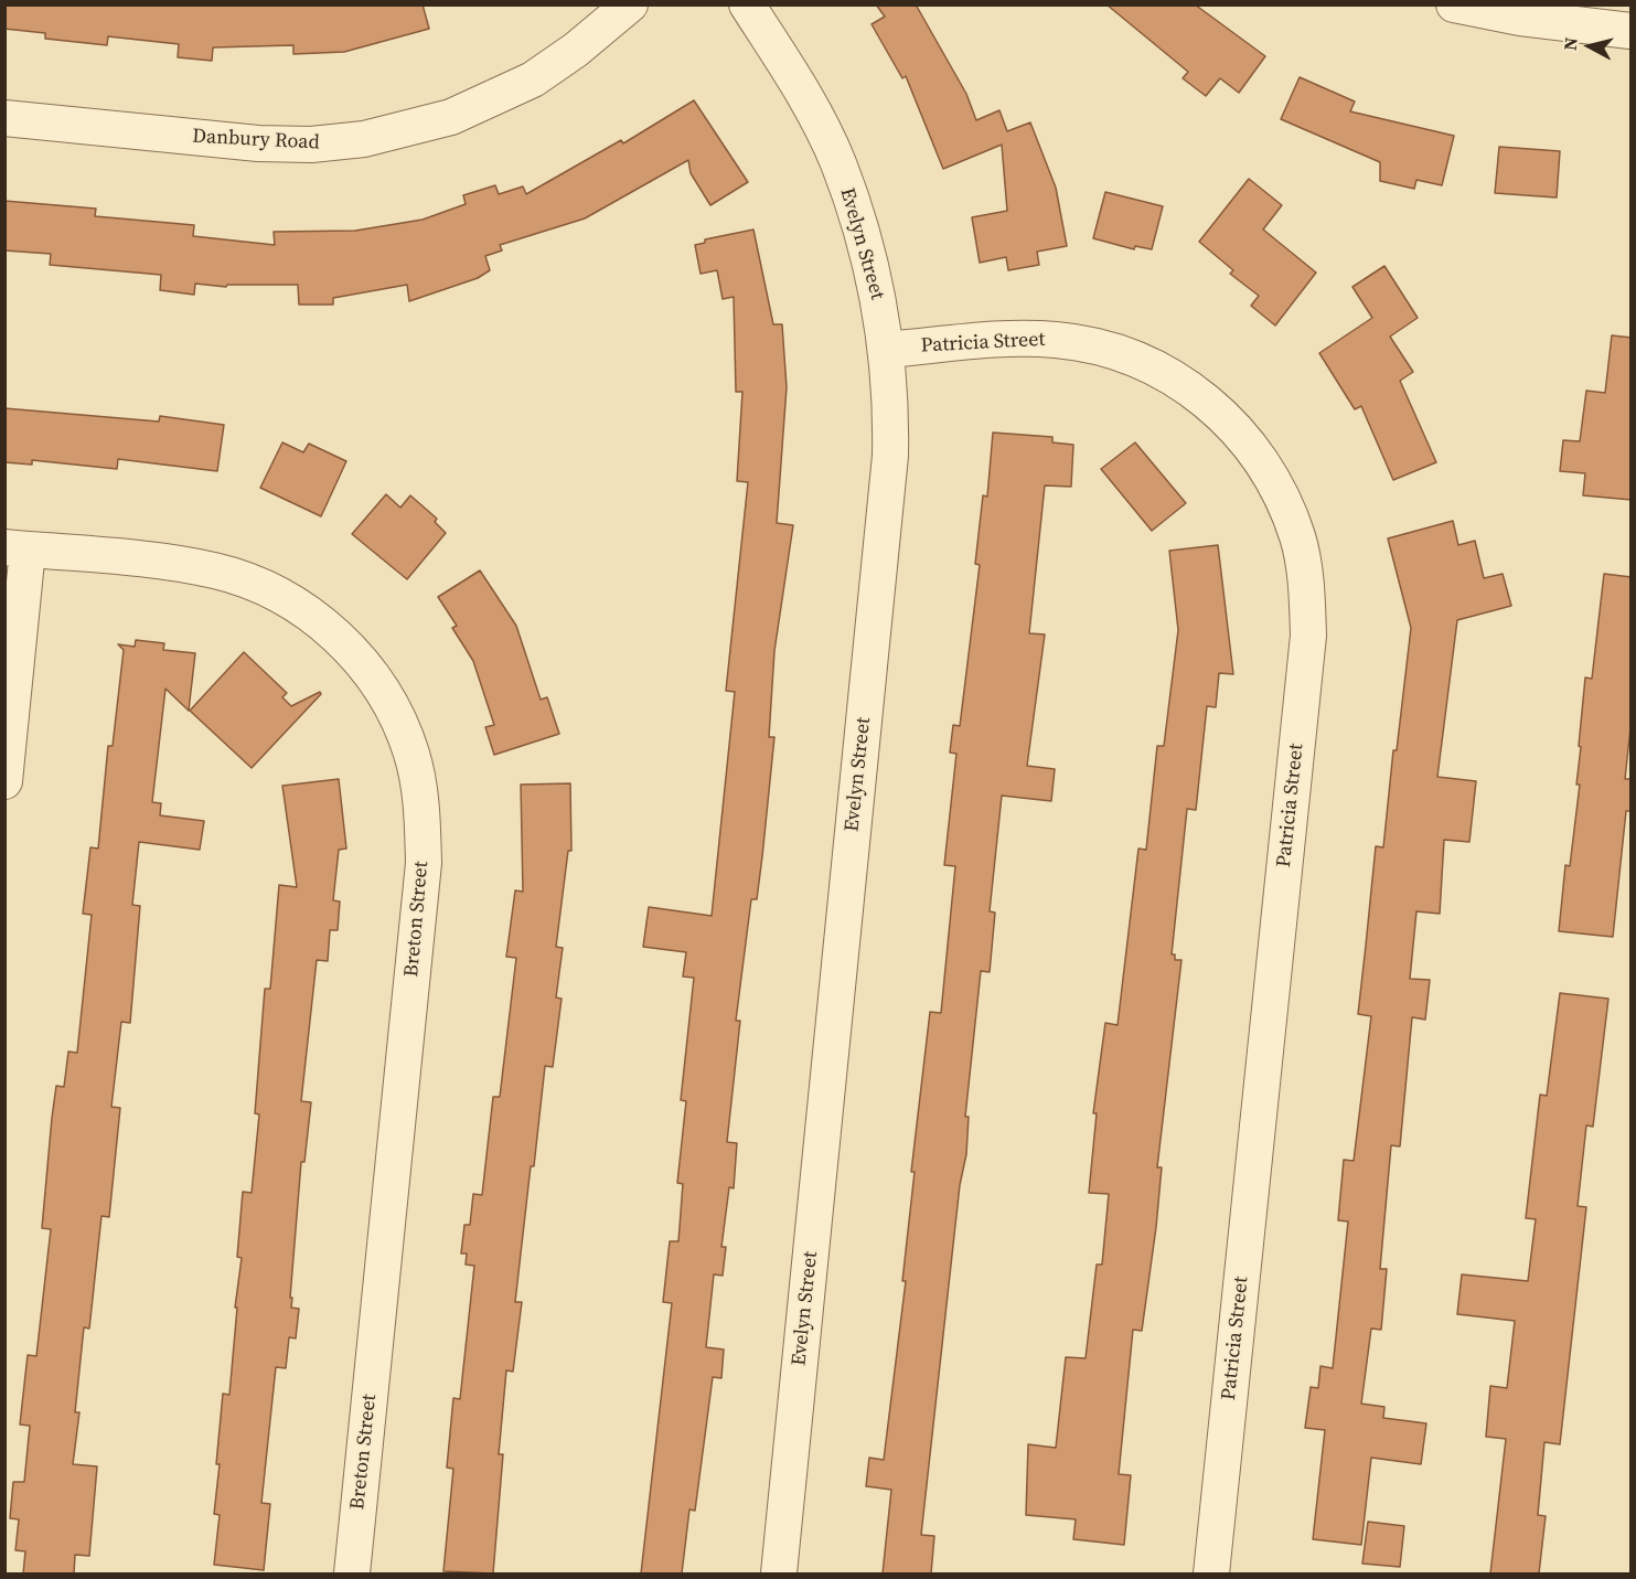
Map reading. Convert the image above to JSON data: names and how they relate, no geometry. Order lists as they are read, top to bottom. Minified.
{"streets":{"street":["Danbury Road","Evelyn Street","Patricia Street","Breton Street"]},"crossings":[["Evelyn Street","Patricia Street"]],"north":"left"}
